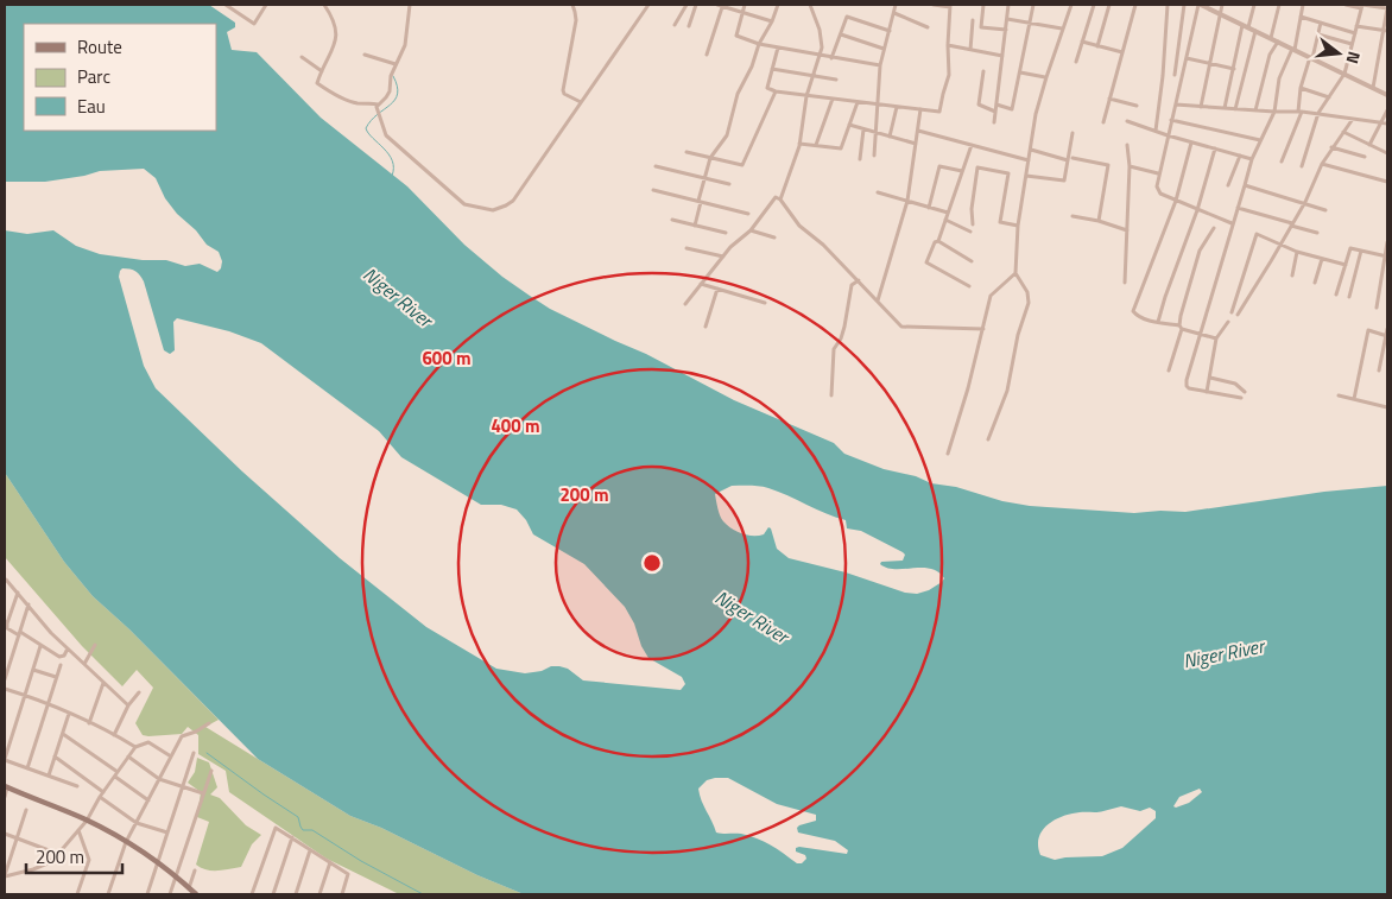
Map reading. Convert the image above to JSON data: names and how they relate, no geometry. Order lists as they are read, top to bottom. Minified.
{"water":["Niger River"],"legend":["Route","Parc","Eau"],"scale_bar":"200 m","north":"right","rings":["600 m","400 m","200 m"]}
